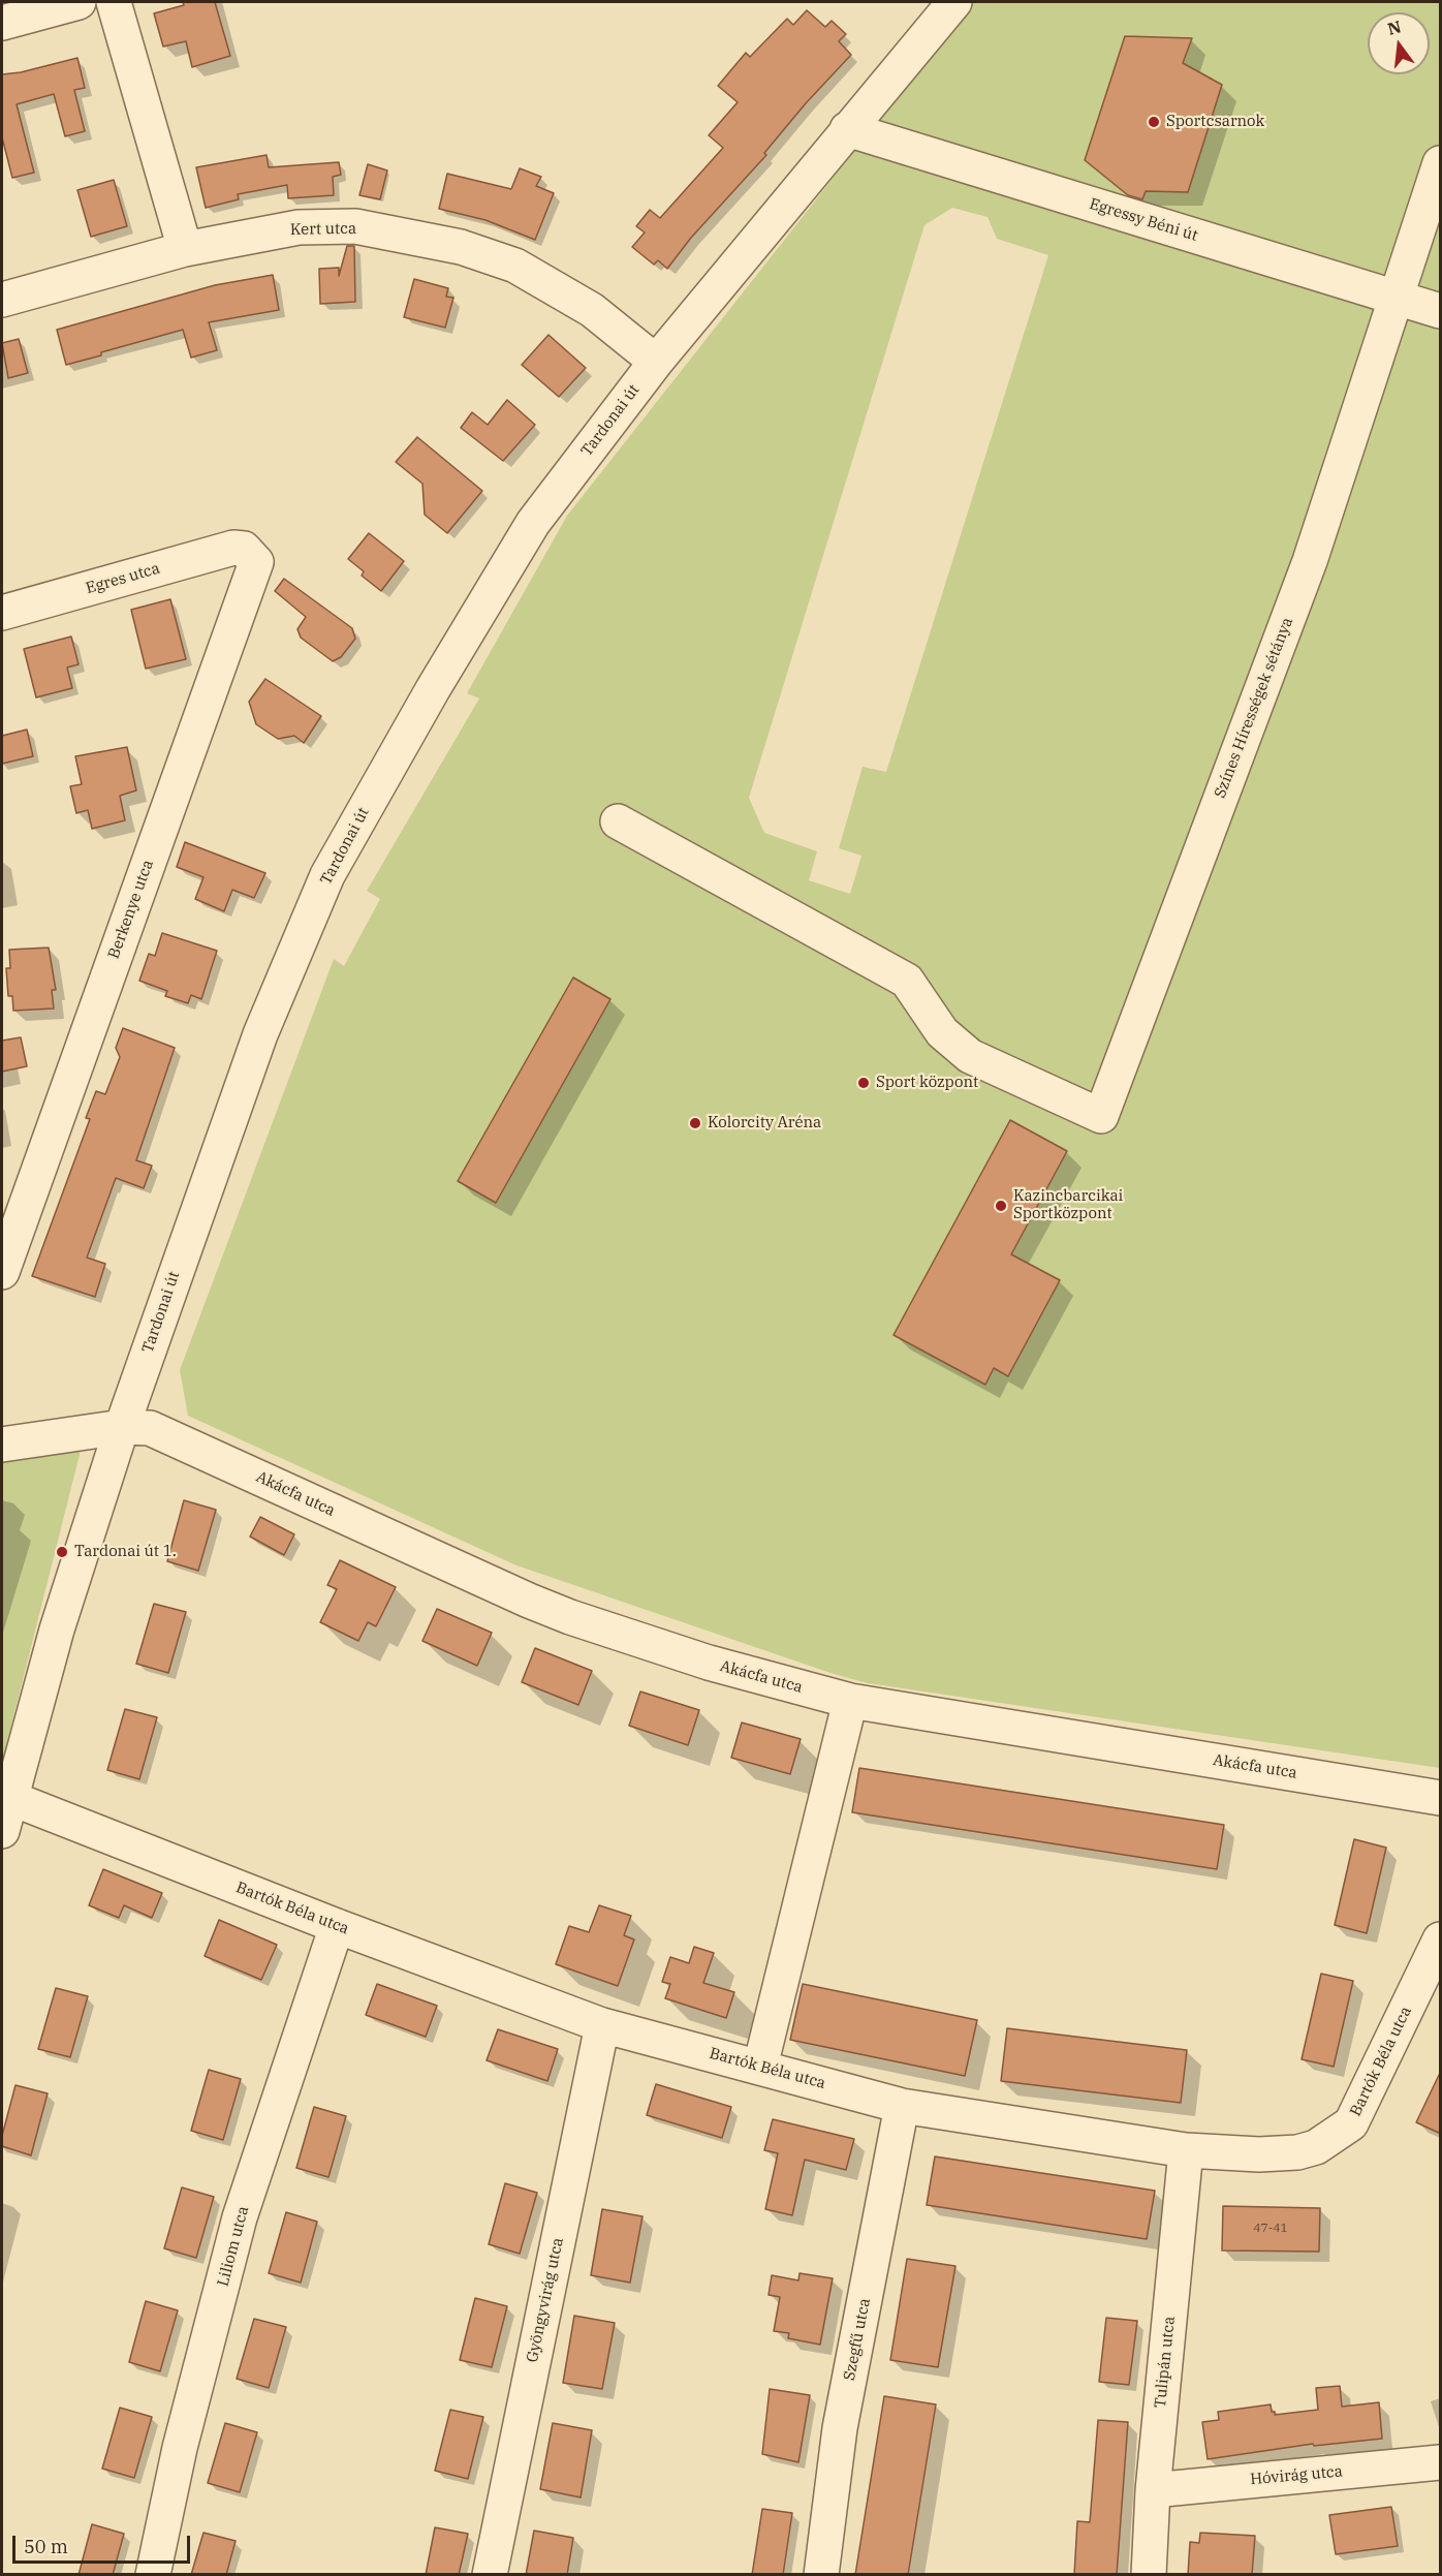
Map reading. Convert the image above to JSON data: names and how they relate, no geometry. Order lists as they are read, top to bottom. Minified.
{"streets":{"street":["Egressy Béni út","Kert utca","Tardonai út","Egres utca","Színes Hírességek sétánya","Berkenye utca","Akácfa utca","Bartók Béla utca","Liliom utca","Gyöngyvirág utca","Szegfű utca","Tulipán utca","Hóvirág utca"]},"crossings":[["Egressy Béni út","Tardonai út"],["Egressy Béni út","Színes Hírességek sétánya"],["Kert utca","Tardonai út"],["Tardonai út","Akácfa utca"],["Tardonai út","Bartók Béla utca"],["Egres utca","Berkenye utca"],["Bartók Béla utca","Liliom utca"],["Bartók Béla utca","Gyöngyvirág utca"],["Bartók Béla utca","Szegfű utca"],["Bartók Béla utca","Tulipán utca"],["Tulipán utca","Hóvirág utca"]],"places":["Sportcsarnok","Sport központ","Kolorcity Aréna","Kazincbarcikai Sportközpont","Tardonai út 1."],"house_numbers":["47-41"],"scale_bar":"50 m","north":"top"}
